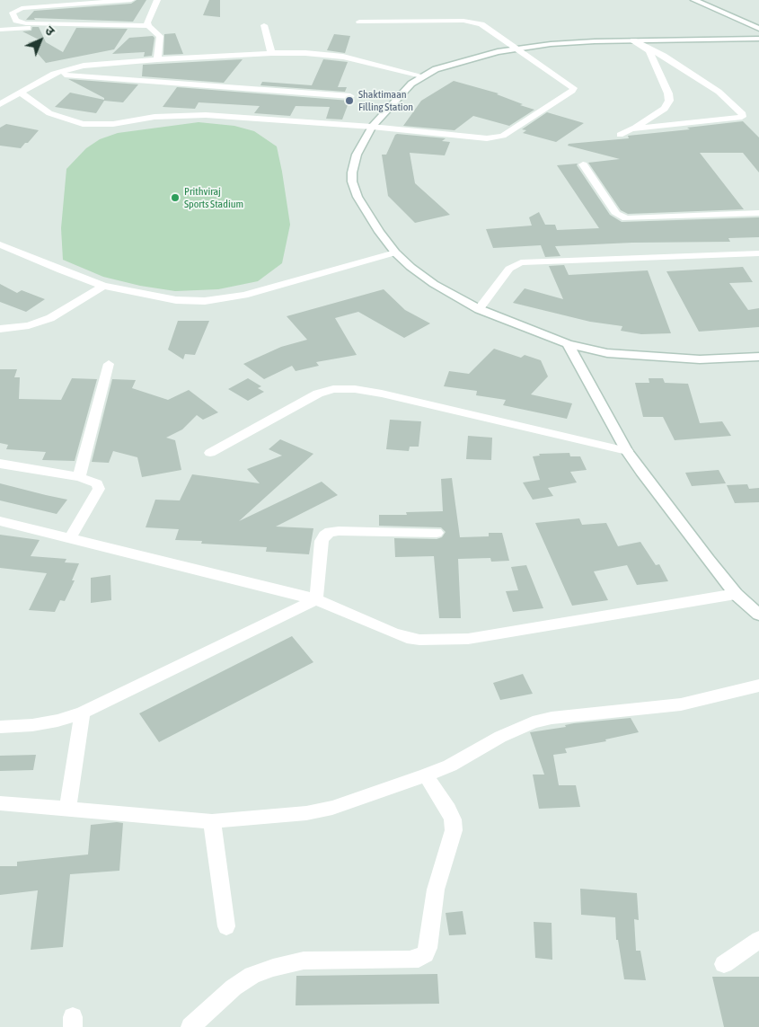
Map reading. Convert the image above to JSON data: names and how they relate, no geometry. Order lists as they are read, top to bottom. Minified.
{"places":["Shaktimaan Filling Station","Prithviraj Sports Stadium"],"north":"top right"}
